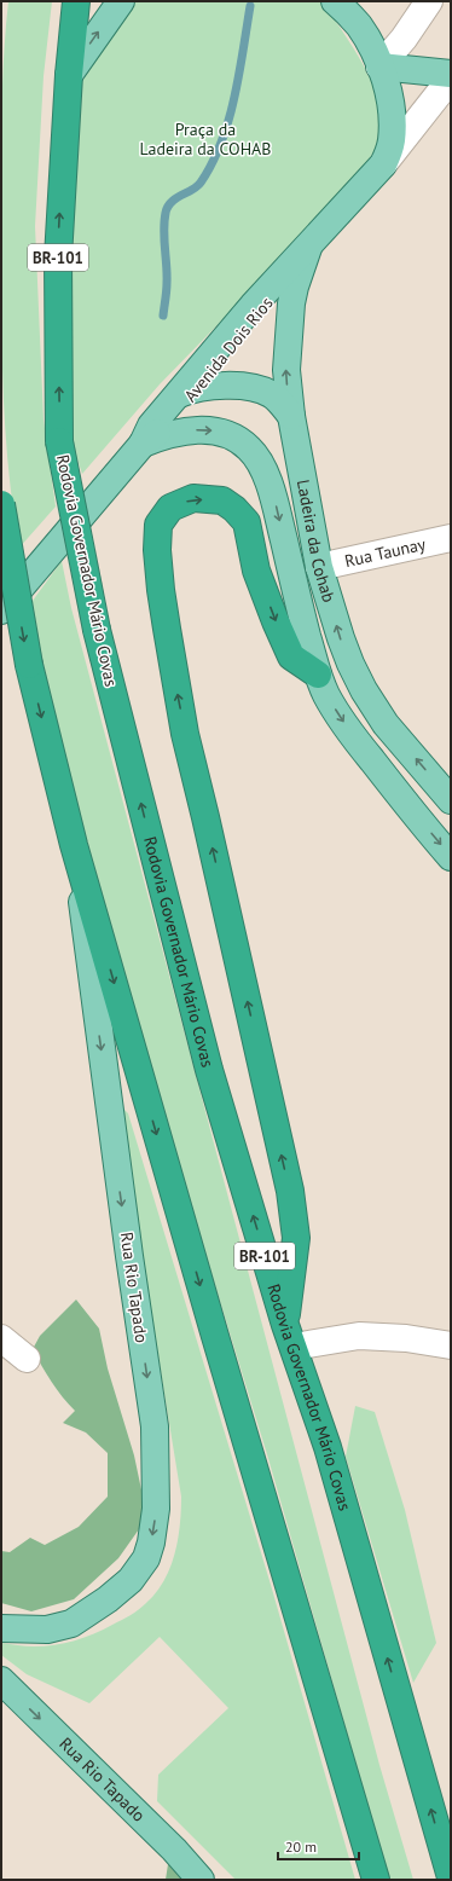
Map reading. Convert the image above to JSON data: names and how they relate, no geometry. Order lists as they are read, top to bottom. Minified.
{"streets":{"highway":["BR-101","Rodovia Governador Mário Covas"],"main road":["Avenida Dois Rios","Ladeira da Cohab","Rua Rio Tapado"],"street":["Rua Taunay"]},"crossings":[["Avenida Dois Rios","Ladeira da Cohab"],["Ladeira da Cohab","Rua Taunay"]],"one_way":["Rua Rio Tapado"],"parks":["Praça da Ladeira da COHAB"],"scale_bar":"20 m"}
